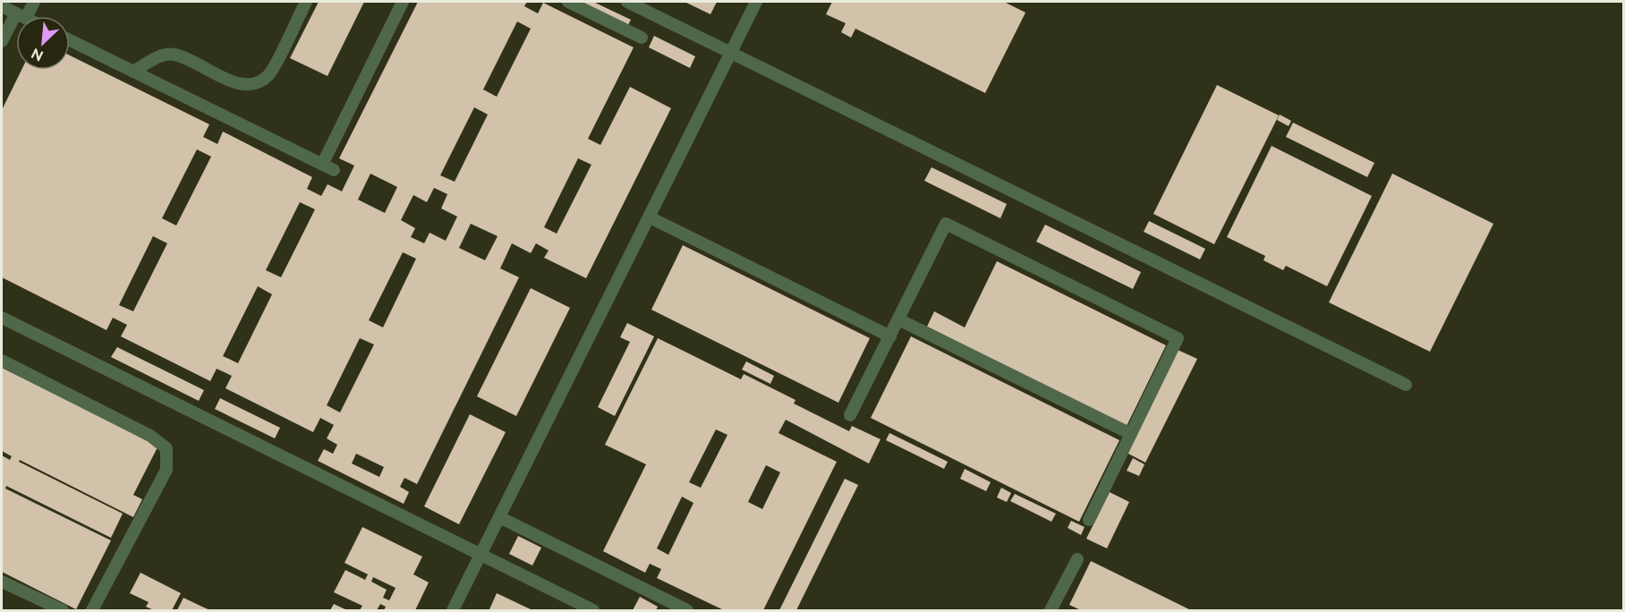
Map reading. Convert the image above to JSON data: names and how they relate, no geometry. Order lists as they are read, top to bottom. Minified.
{"north":"bottom left"}
